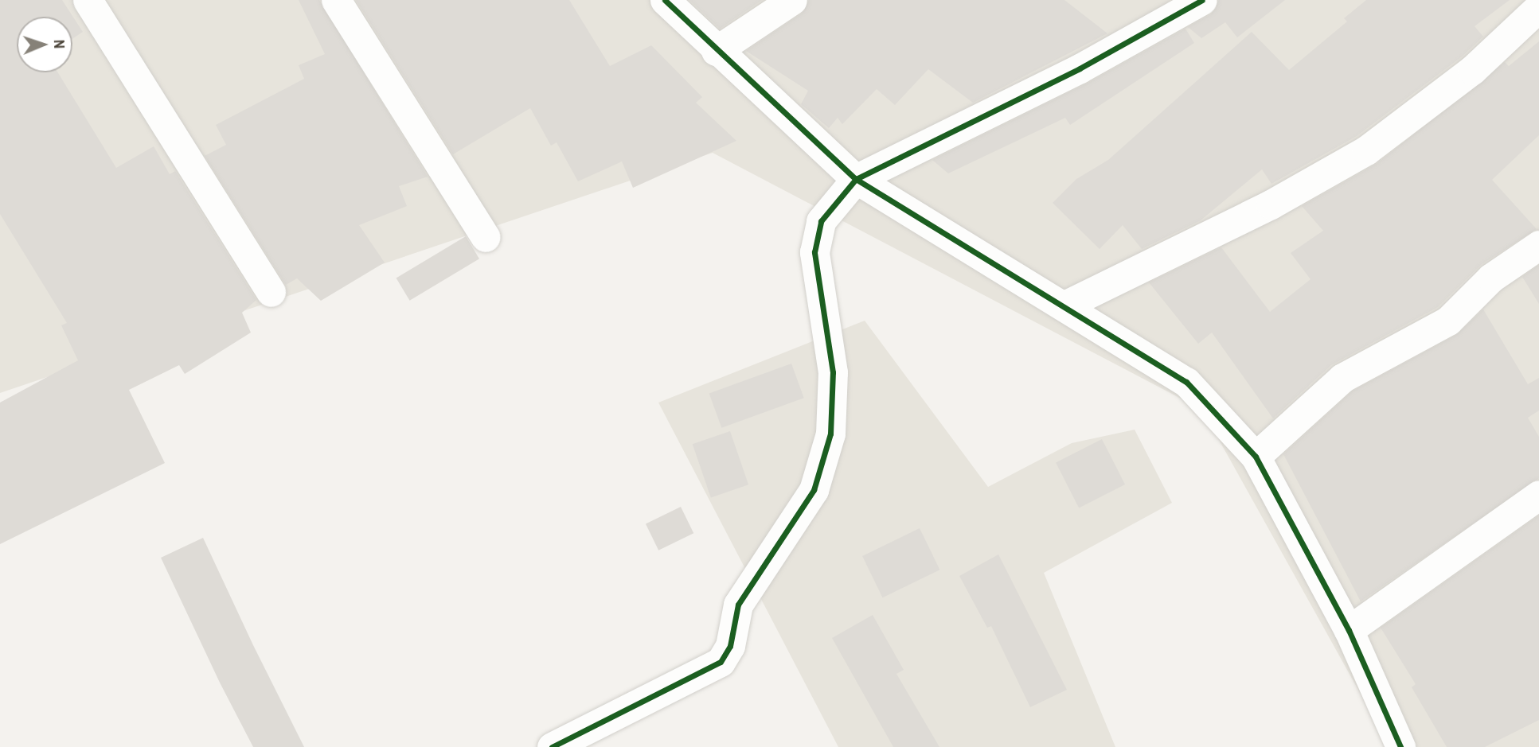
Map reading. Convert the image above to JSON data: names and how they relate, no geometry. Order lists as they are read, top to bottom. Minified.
{"north":"right"}
